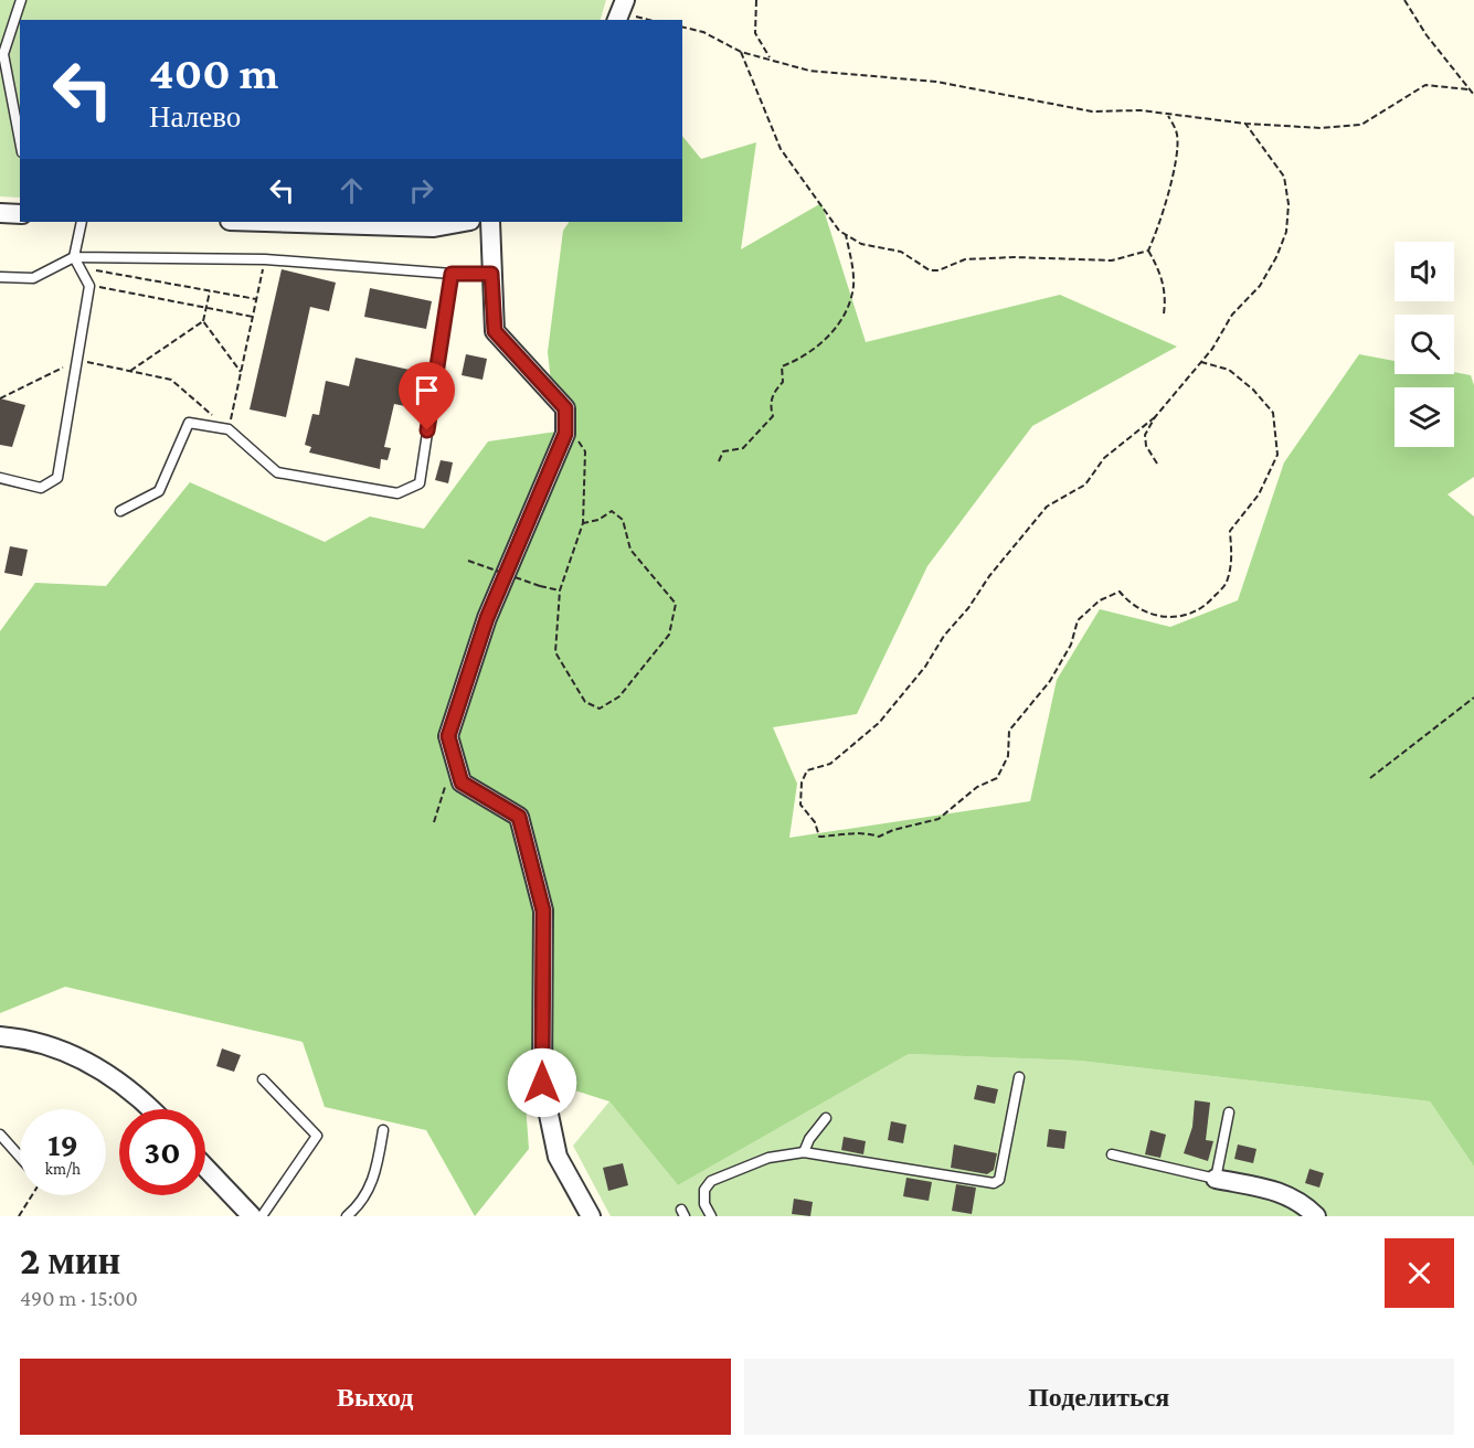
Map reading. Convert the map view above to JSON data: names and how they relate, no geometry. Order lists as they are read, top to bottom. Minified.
{"page":{"turn":["400 m","Налево"],"speed":"19 km/h","limit":"30","heading":["2 мин","490 m · 15:00"],"buttons":["Выход","Поделиться"]}}
